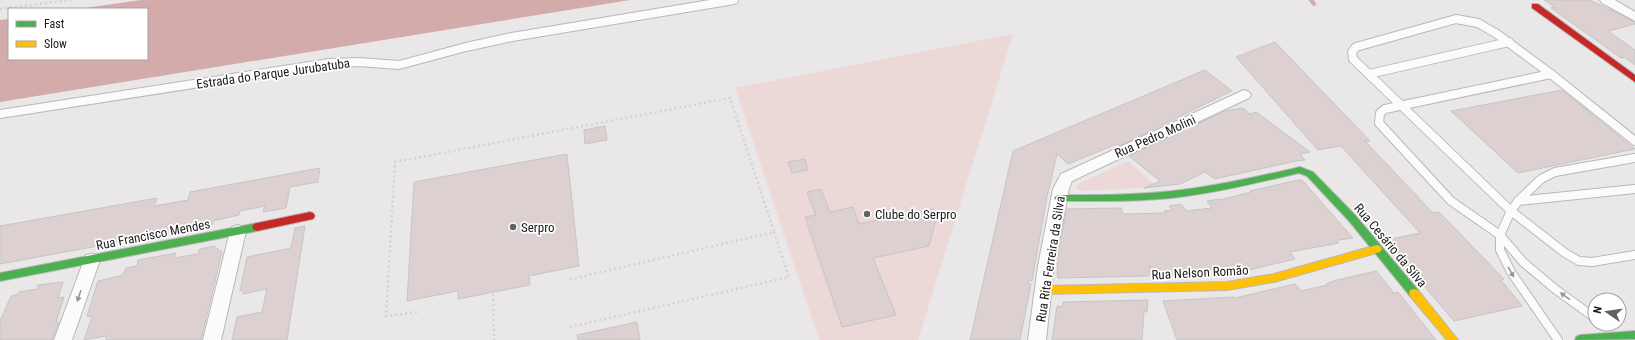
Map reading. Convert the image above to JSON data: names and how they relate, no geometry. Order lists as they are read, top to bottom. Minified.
{"streets":{"street":["Rua Pedro Molini","Rua Francisco Mendes","Rua Cesário da Silva","Rua Rita Ferreira da Silva","Rua Nelson Romão"],"lane":["Estrada do Parque Jurubatuba"]},"crossings":[["Rua Pedro Molini","Rua Rita Ferreira da Silva"],["Rua Cesário da Silva","Rua Rita Ferreira da Silva"],["Rua Cesário da Silva","Rua Nelson Romão"],["Rua Rita Ferreira da Silva","Rua Nelson Romão"]],"places":["Clube do Serpro","Serpro"],"legend":["Fast","Slow"],"north":"left"}
